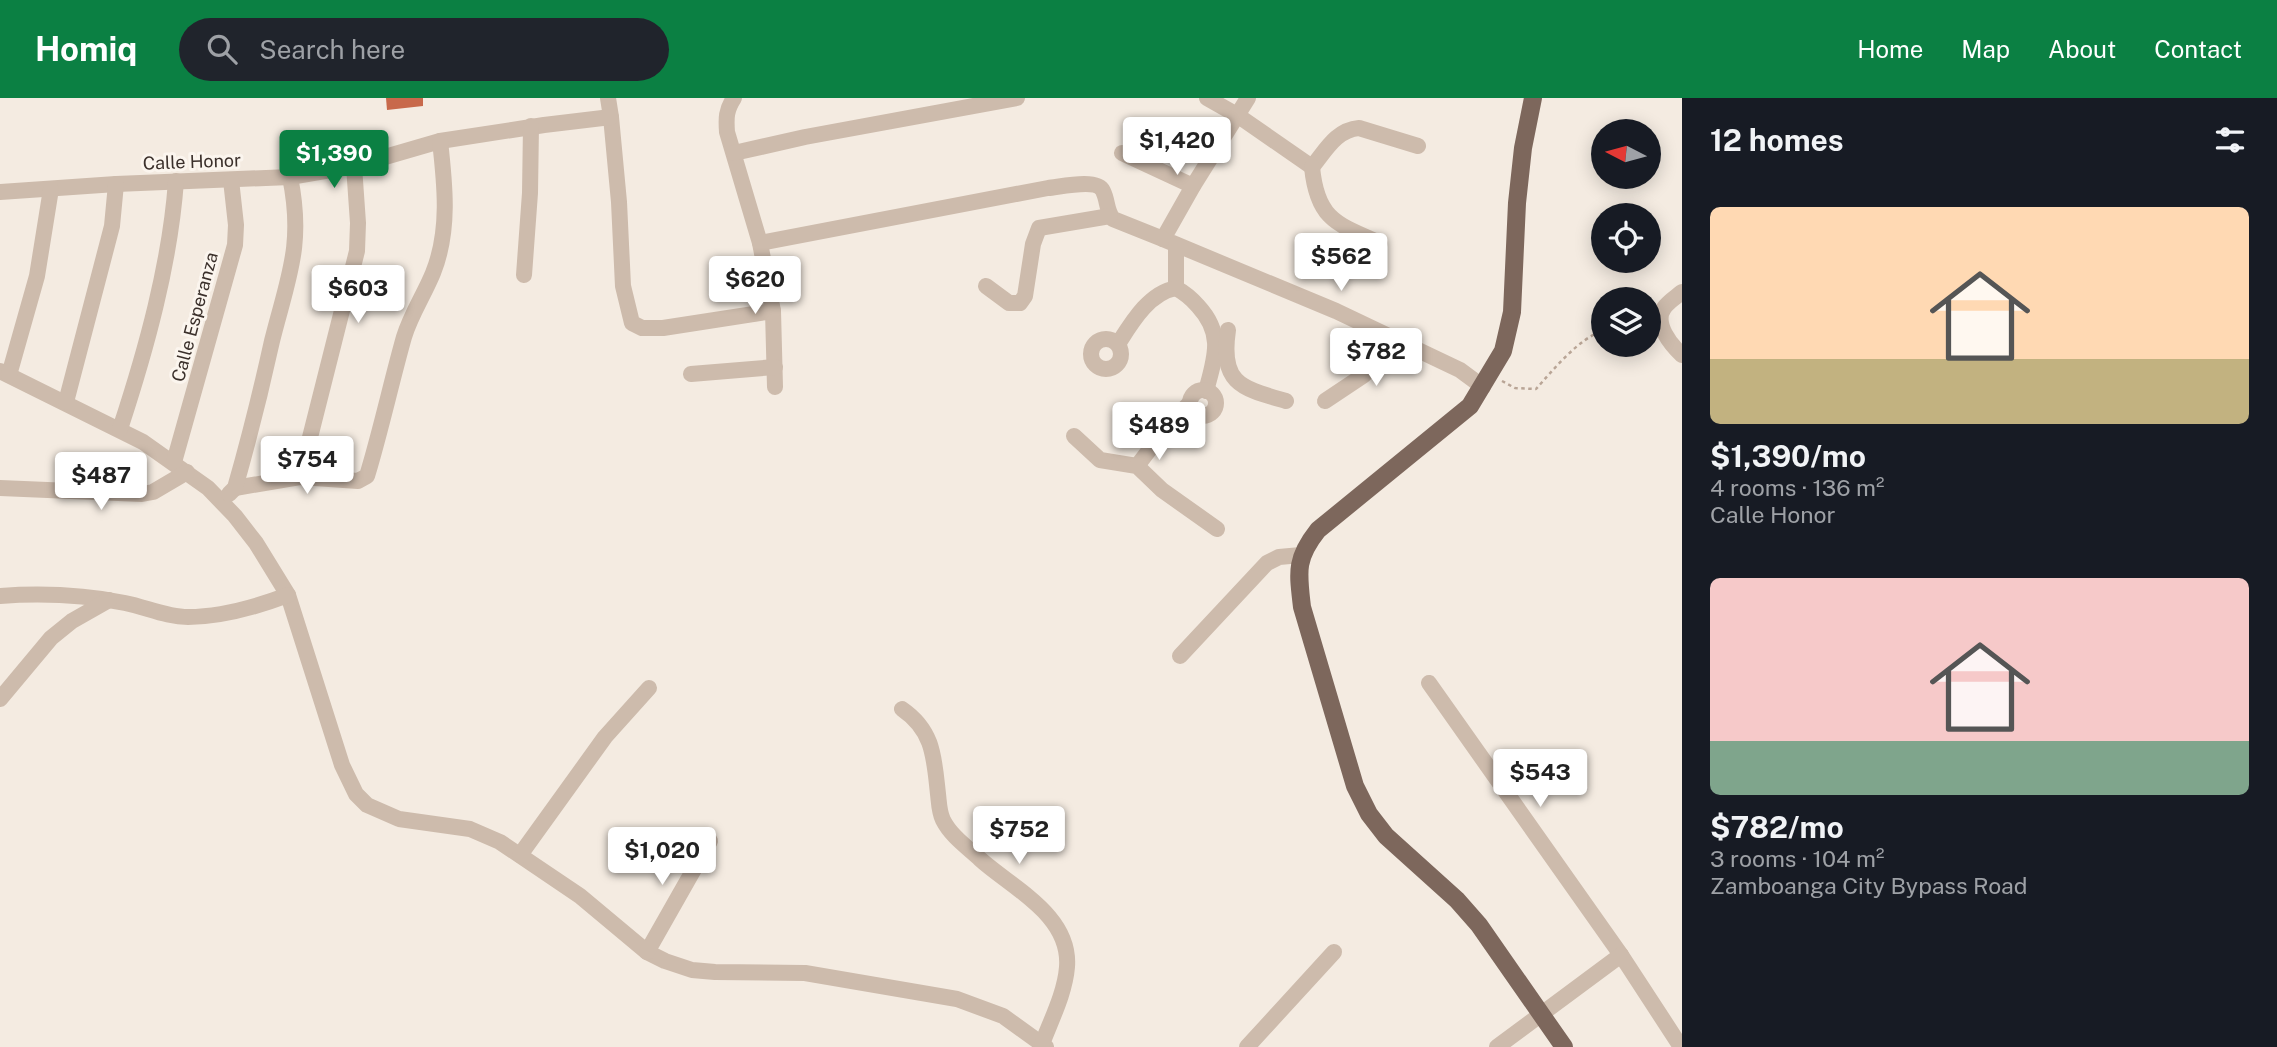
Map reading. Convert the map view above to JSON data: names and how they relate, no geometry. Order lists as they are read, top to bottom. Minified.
{"streets":{"street":["Calle Honor","Calle Esperanza"]},"crossings":[["Calle Honor","Calle Esperanza"]],"north":"left","page":{"header":"Homiq","search":"Search here","nav":["Home","Map","About","Contact"],"heading":"12 homes","price":["$1,420","$1,390","$562","$620","$603","$782","$489","$754","$487","$543","$752","$1,020"],"list":[{"name":"$1,390/mo","note":"4 rooms · 136 m² · Calle Honor"},{"name":"$782/mo","note":"3 rooms · 104 m² · Zamboanga City Bypass Road"}]}}
